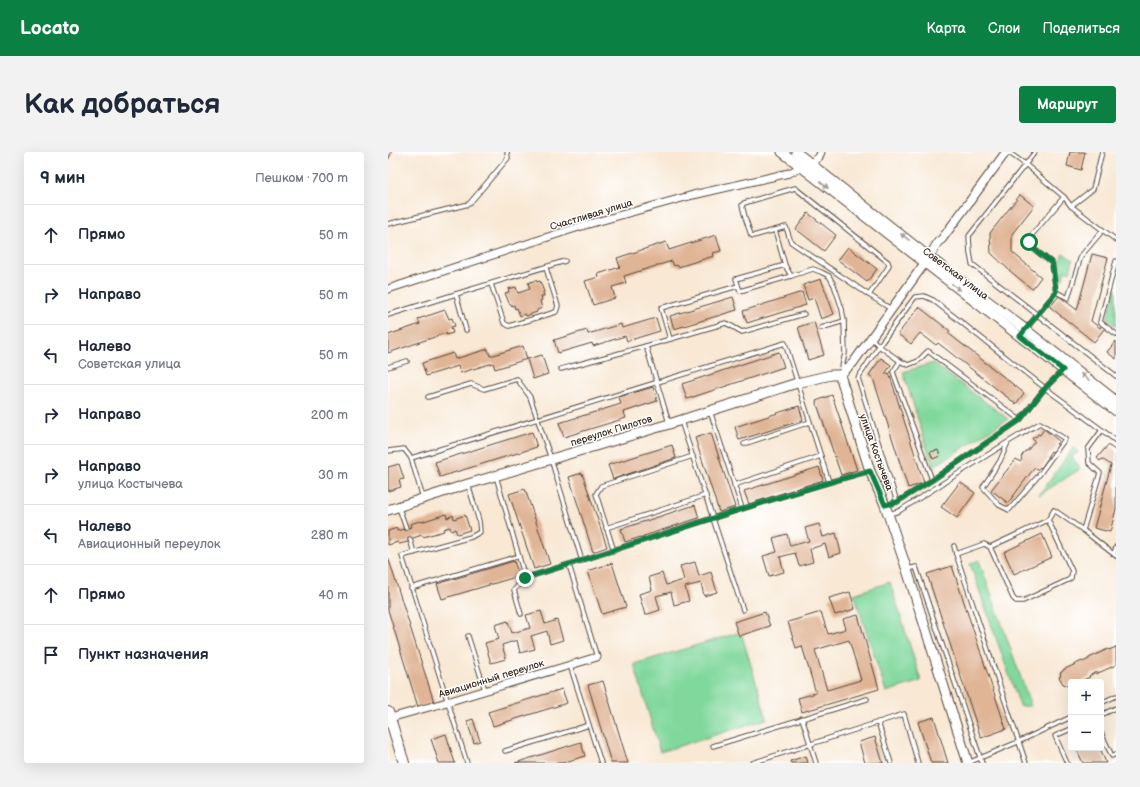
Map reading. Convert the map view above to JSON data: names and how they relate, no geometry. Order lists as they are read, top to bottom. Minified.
{"streets":{"main road":["Советская улица","переулок Пилотов","улица Костычева"],"street":["Счастливая улица","Авиационный переулок"]},"crossings":[["Счастливая улица","Советская улица"],["переулок Пилотов","улица Костычева"]],"page":{"header":"Locato","nav":["Карта","Слои","Поделиться"],"buttons":"Маршрут","title":"Как добраться","heading":["9 мин","Пешком · 700 m"],"list":[["Прямо","50 m"],["Направо","50 m"],["Налево","Советская улица","50 m"],["Направо","200 m"],["Направо","улица Костычева","30 m"],["Налево","Авиационный переулок","280 m"],["Прямо","40 m"],"Пункт назначения"],"map_buttons":["+","−"]}}
